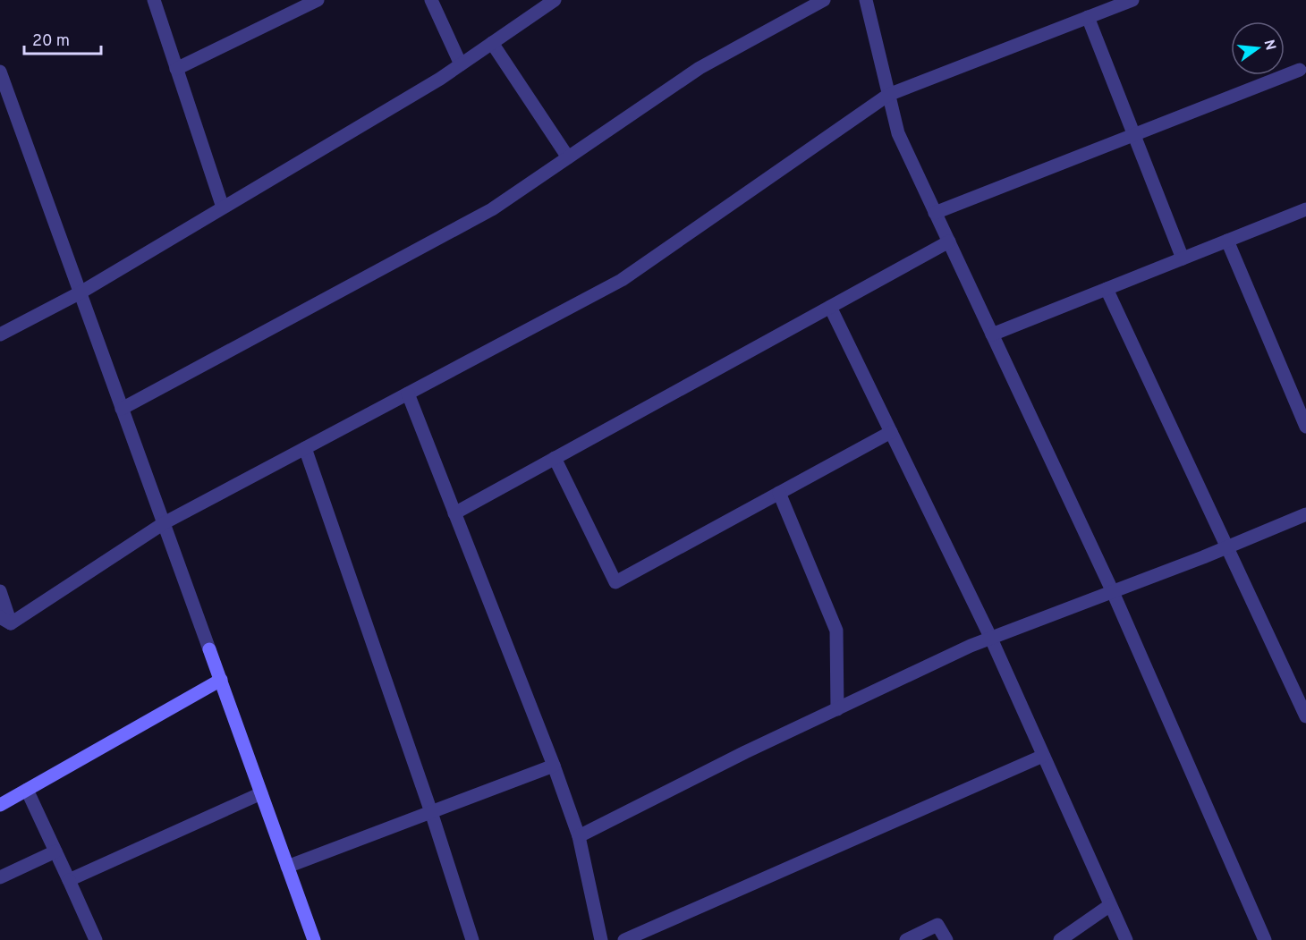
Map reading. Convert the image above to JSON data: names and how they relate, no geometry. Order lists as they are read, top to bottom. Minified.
{"scale_bar":"20 m","north":"right"}
